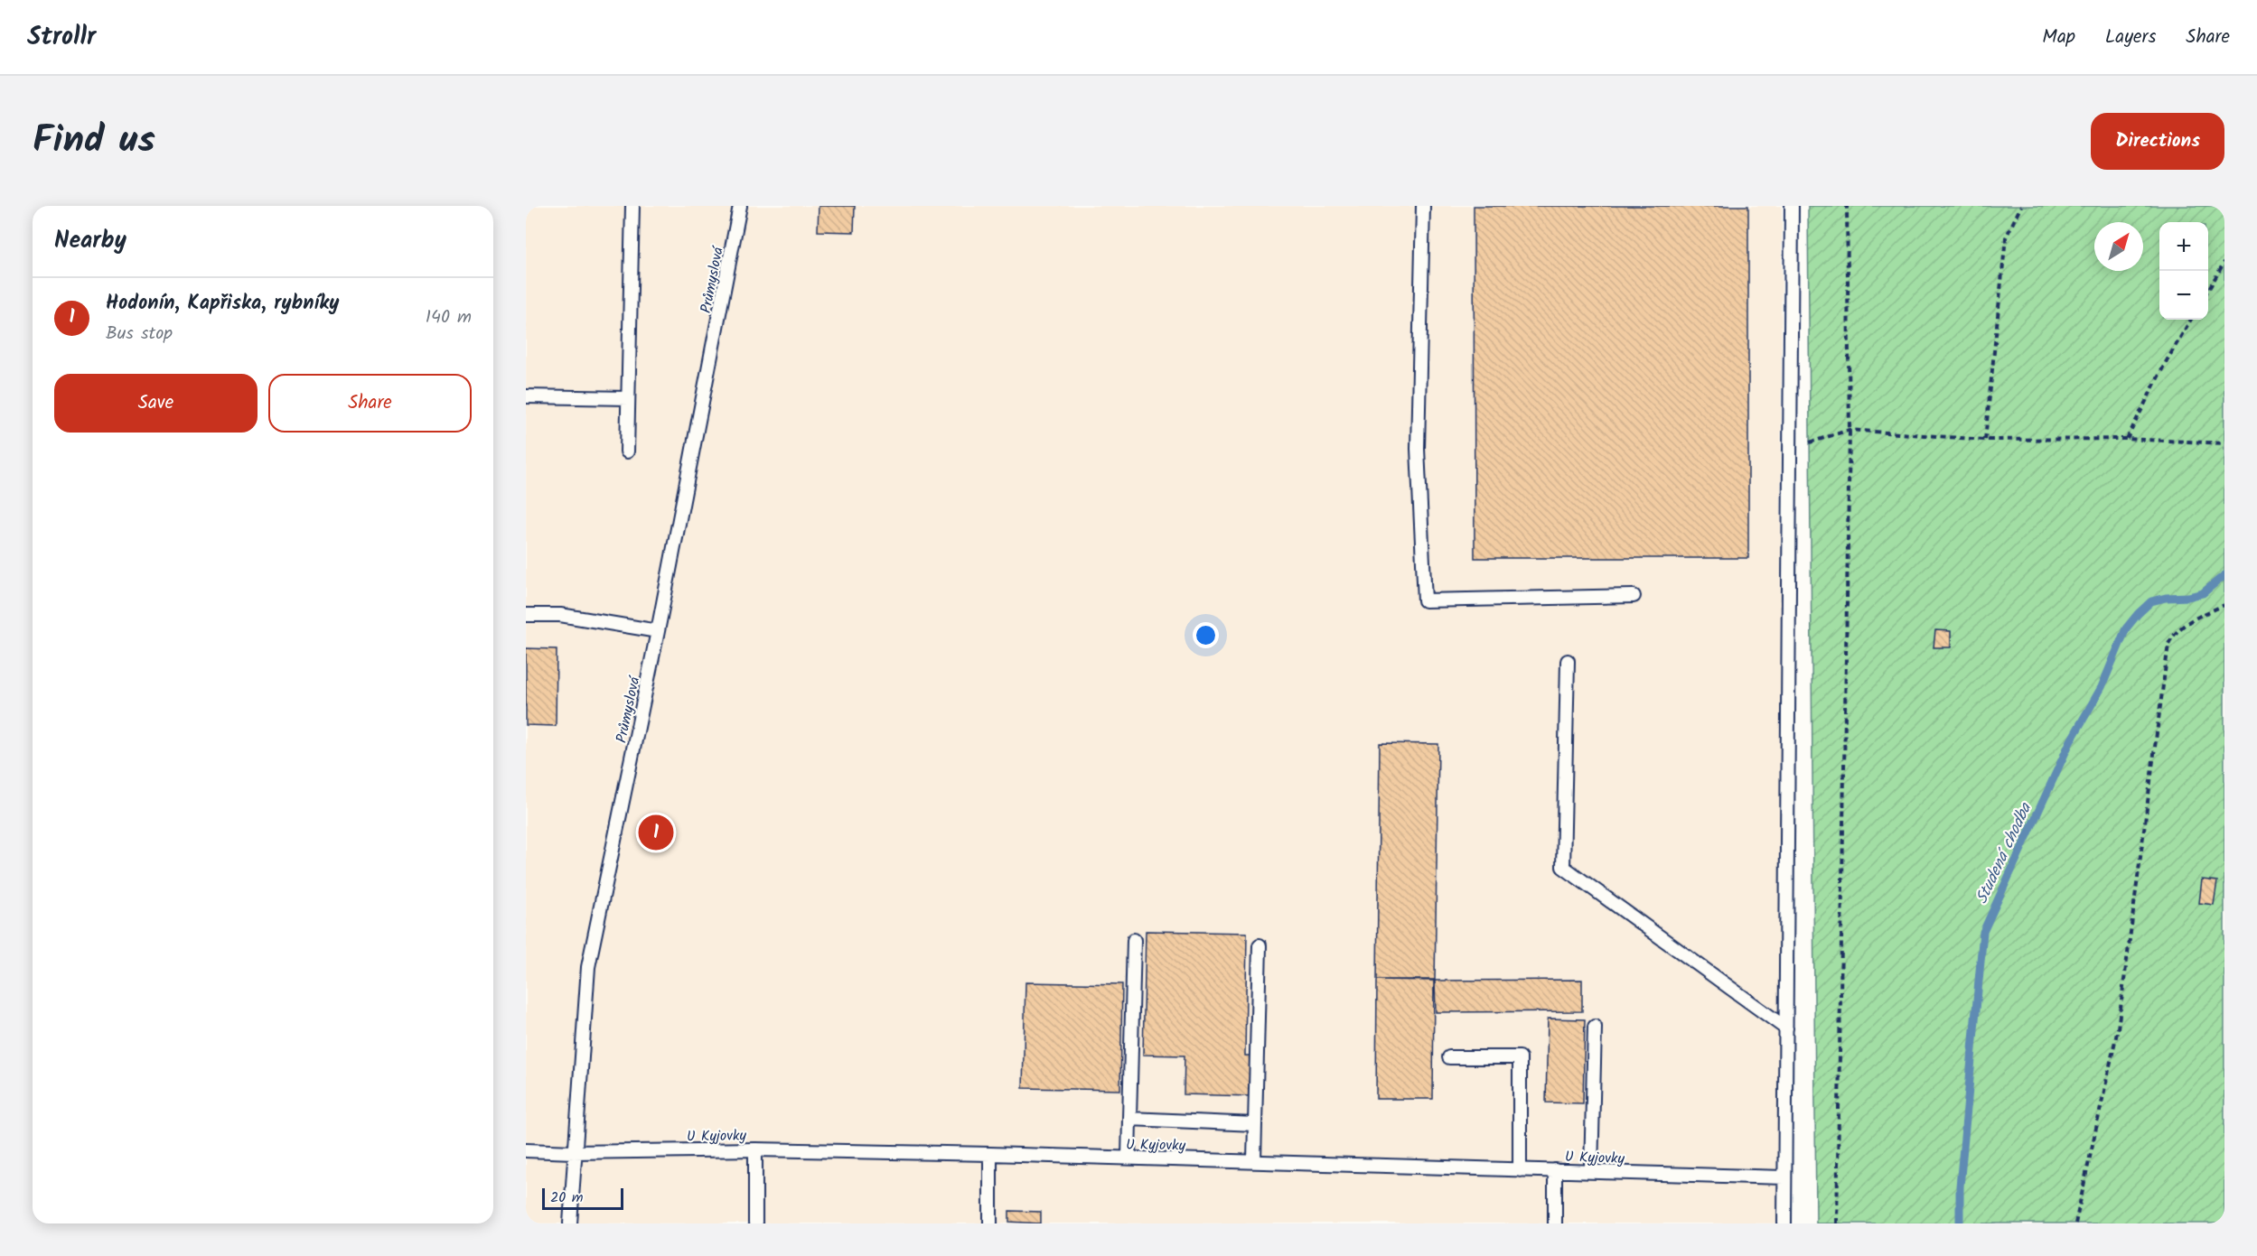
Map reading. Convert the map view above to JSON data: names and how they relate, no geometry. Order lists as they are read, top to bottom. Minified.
{"streets":{"lane":["Průmyslová","U Kyjovky"]},"crossings":[["Průmyslová","U Kyjovky"]],"water":["Studená chodba"],"scale_bar":"20 m","north":"top right","page":{"header":"Strollr","nav":["Map","Layers","Share"],"title":"Find us","buttons":["Directions",["Save","Share"]],"heading":"Nearby","map_buttons":["+","−"],"list":[{"mark":"1","name":"Hodonín, Kapřiska, rybníky","note":"Bus stop","value":"140 m"}],"pins":"1","scale":"20 m"}}
